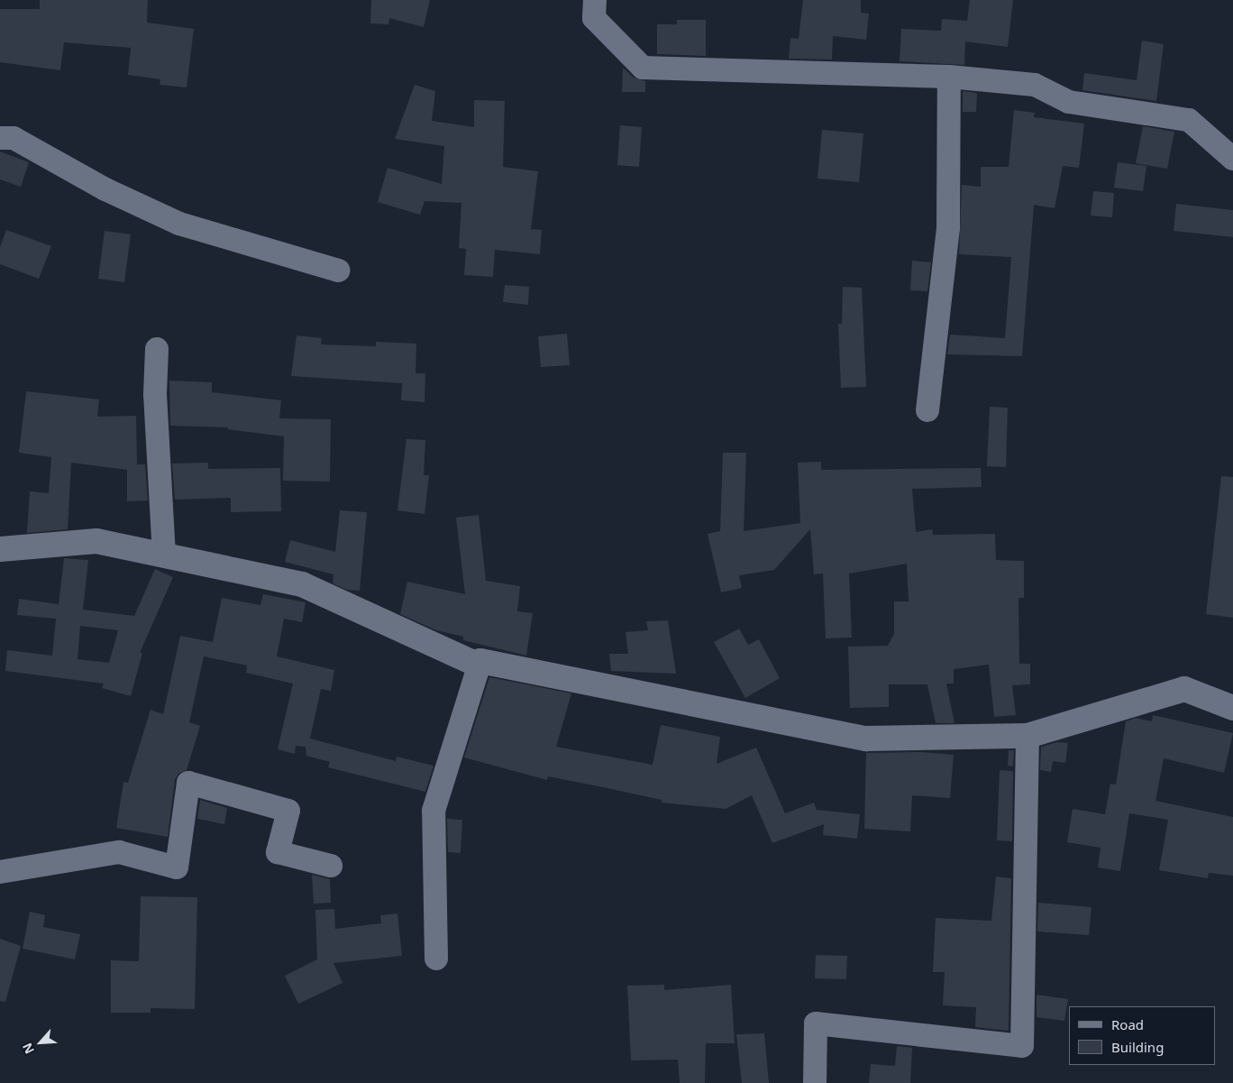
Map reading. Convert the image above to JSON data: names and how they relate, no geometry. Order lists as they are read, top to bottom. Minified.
{"legend":["Road","Building"],"north":"bottom left"}
